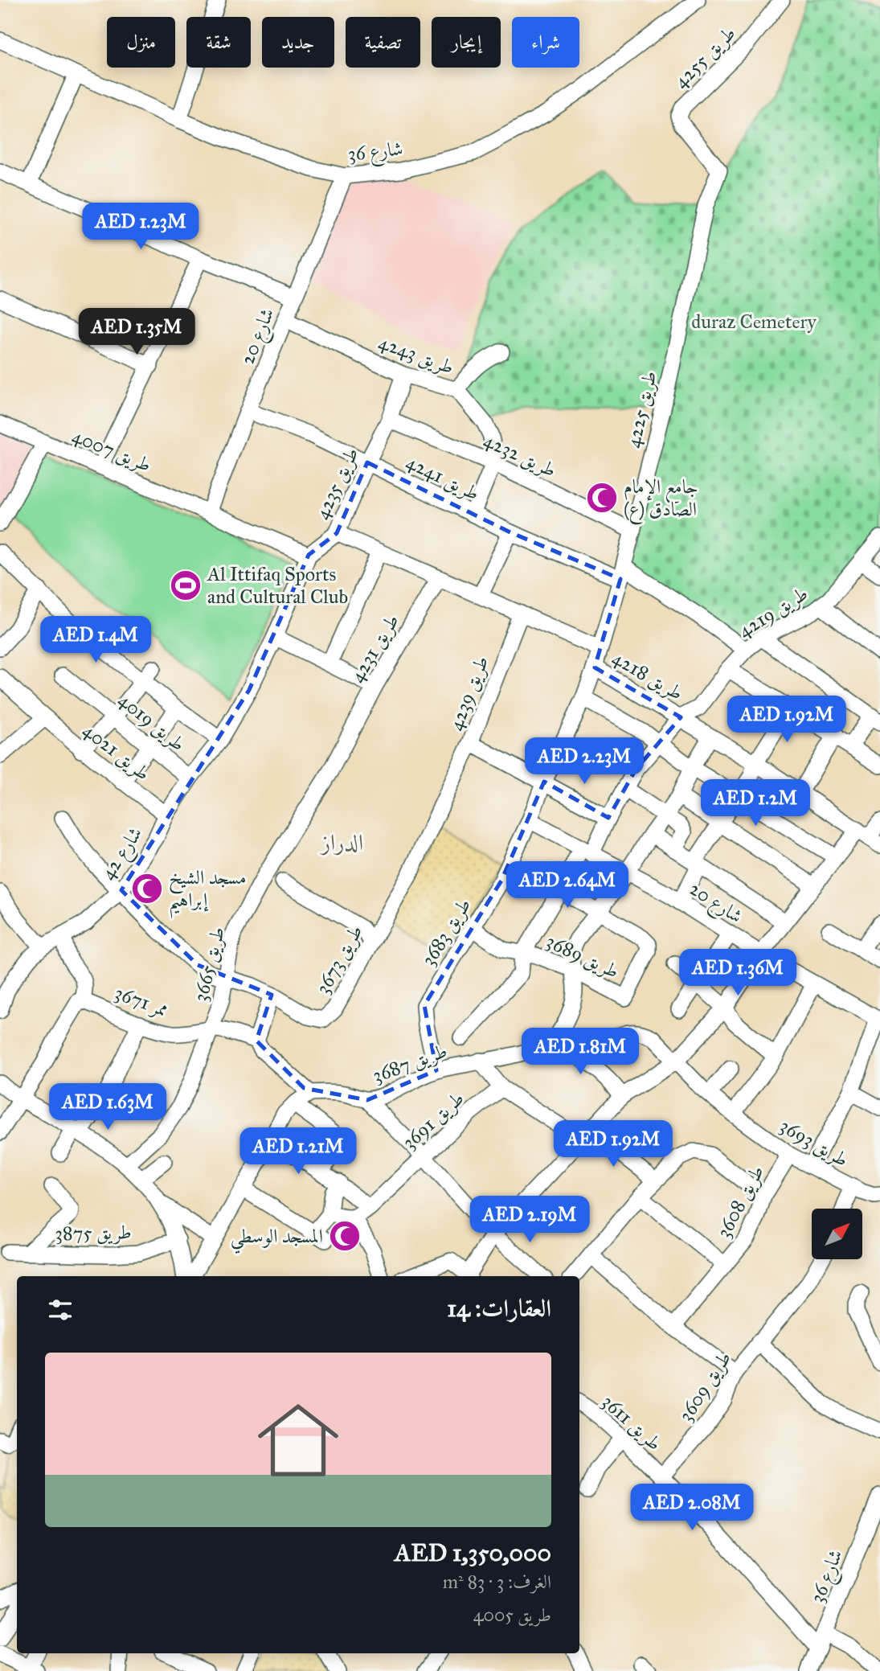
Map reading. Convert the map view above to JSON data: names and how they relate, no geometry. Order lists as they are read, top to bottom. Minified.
{"streets":{"street":["طريق 4255","شارع 36","شارع 20","طريق 4243","طريق 4225","طريق 4007","طريق 4232","طريق 4241","طريق 4235","طريق 4219","طريق 4231","طريق 4218","طريق 4239","طريق 4019","طريق 4021","شارع 42","طريق 3683","طريق 3689","طريق 3673","طريق 3665","ممر 3671","طريق 3687","طريق 3691","طريق 3693","طريق 3608","طريق 3875","طريق 3609","طريق 3611"]},"crossings":[["طريق 4255","طريق 4225"],["شارع 36","شارع 20"],["شارع 36","طريق 3611"],["شارع 20","طريق 4243"],["شارع 20","طريق 4225"],["شارع 20","طريق 4007"],["شارع 20","طريق 4241"],["شارع 20","طريق 4219"],["شارع 20","طريق 3683"],["طريق 4243","طريق 4232"],["طريق 4243","طريق 4235"],["طريق 4225","طريق 4232"],["طريق 4225","طريق 4241"],["طريق 4225","طريق 4218"],["طريق 4225","طريق 3683"],["طريق 4007","طريق 4235"],["طريق 4232","طريق 4235"],["طريق 4241","طريق 4235"],["طريق 4241","طريق 4219"],["طريق 4235","شارع 42"],["طريق 4219","طريق 4218"],["طريق 4219","طريق 3689"],["طريق 4231","طريق 3665"],["طريق 4239","طريق 3673"],["طريق 4019","شارع 42"],["طريق 4021","شارع 42"],["شارع 42","طريق 3673"],["طريق 3683","طريق 3689"],["طريق 3683","طريق 3687"],["طريق 3673","طريق 3665"],["طريق 3665","ممر 3671"],["طريق 3693","طريق 3608"],["طريق 3609","طريق 3611"]],"districts":["الدراز"],"parks":["duraz Cemetery"],"places":{"mosque":["جامع الإمام الصادق (ع)","مسجد الشيخ إبراهيم","المسجد الوسطي"],"sports":["Al Ittifaq Sports and Cultural Club"]},"north":"top right","page":{"chip":["شراء","إيجار","تصفية","جديد","شقة","منزل"],"price":["AED 1.23M","AED 1.35M","AED 1.4M","AED 1.92M","AED 2.23M","AED 1.2M","AED 2.64M","AED 1.36M","AED 1.81M","AED 1.63M","AED 1.92M","AED 1.21M","AED 2.19M","AED 2.08M"],"heading":"العقارات: 14","list":[{"name":"AED 1,350,000","note":"الغرف: 3 · 83 m² · طريق 4005"}]}}
